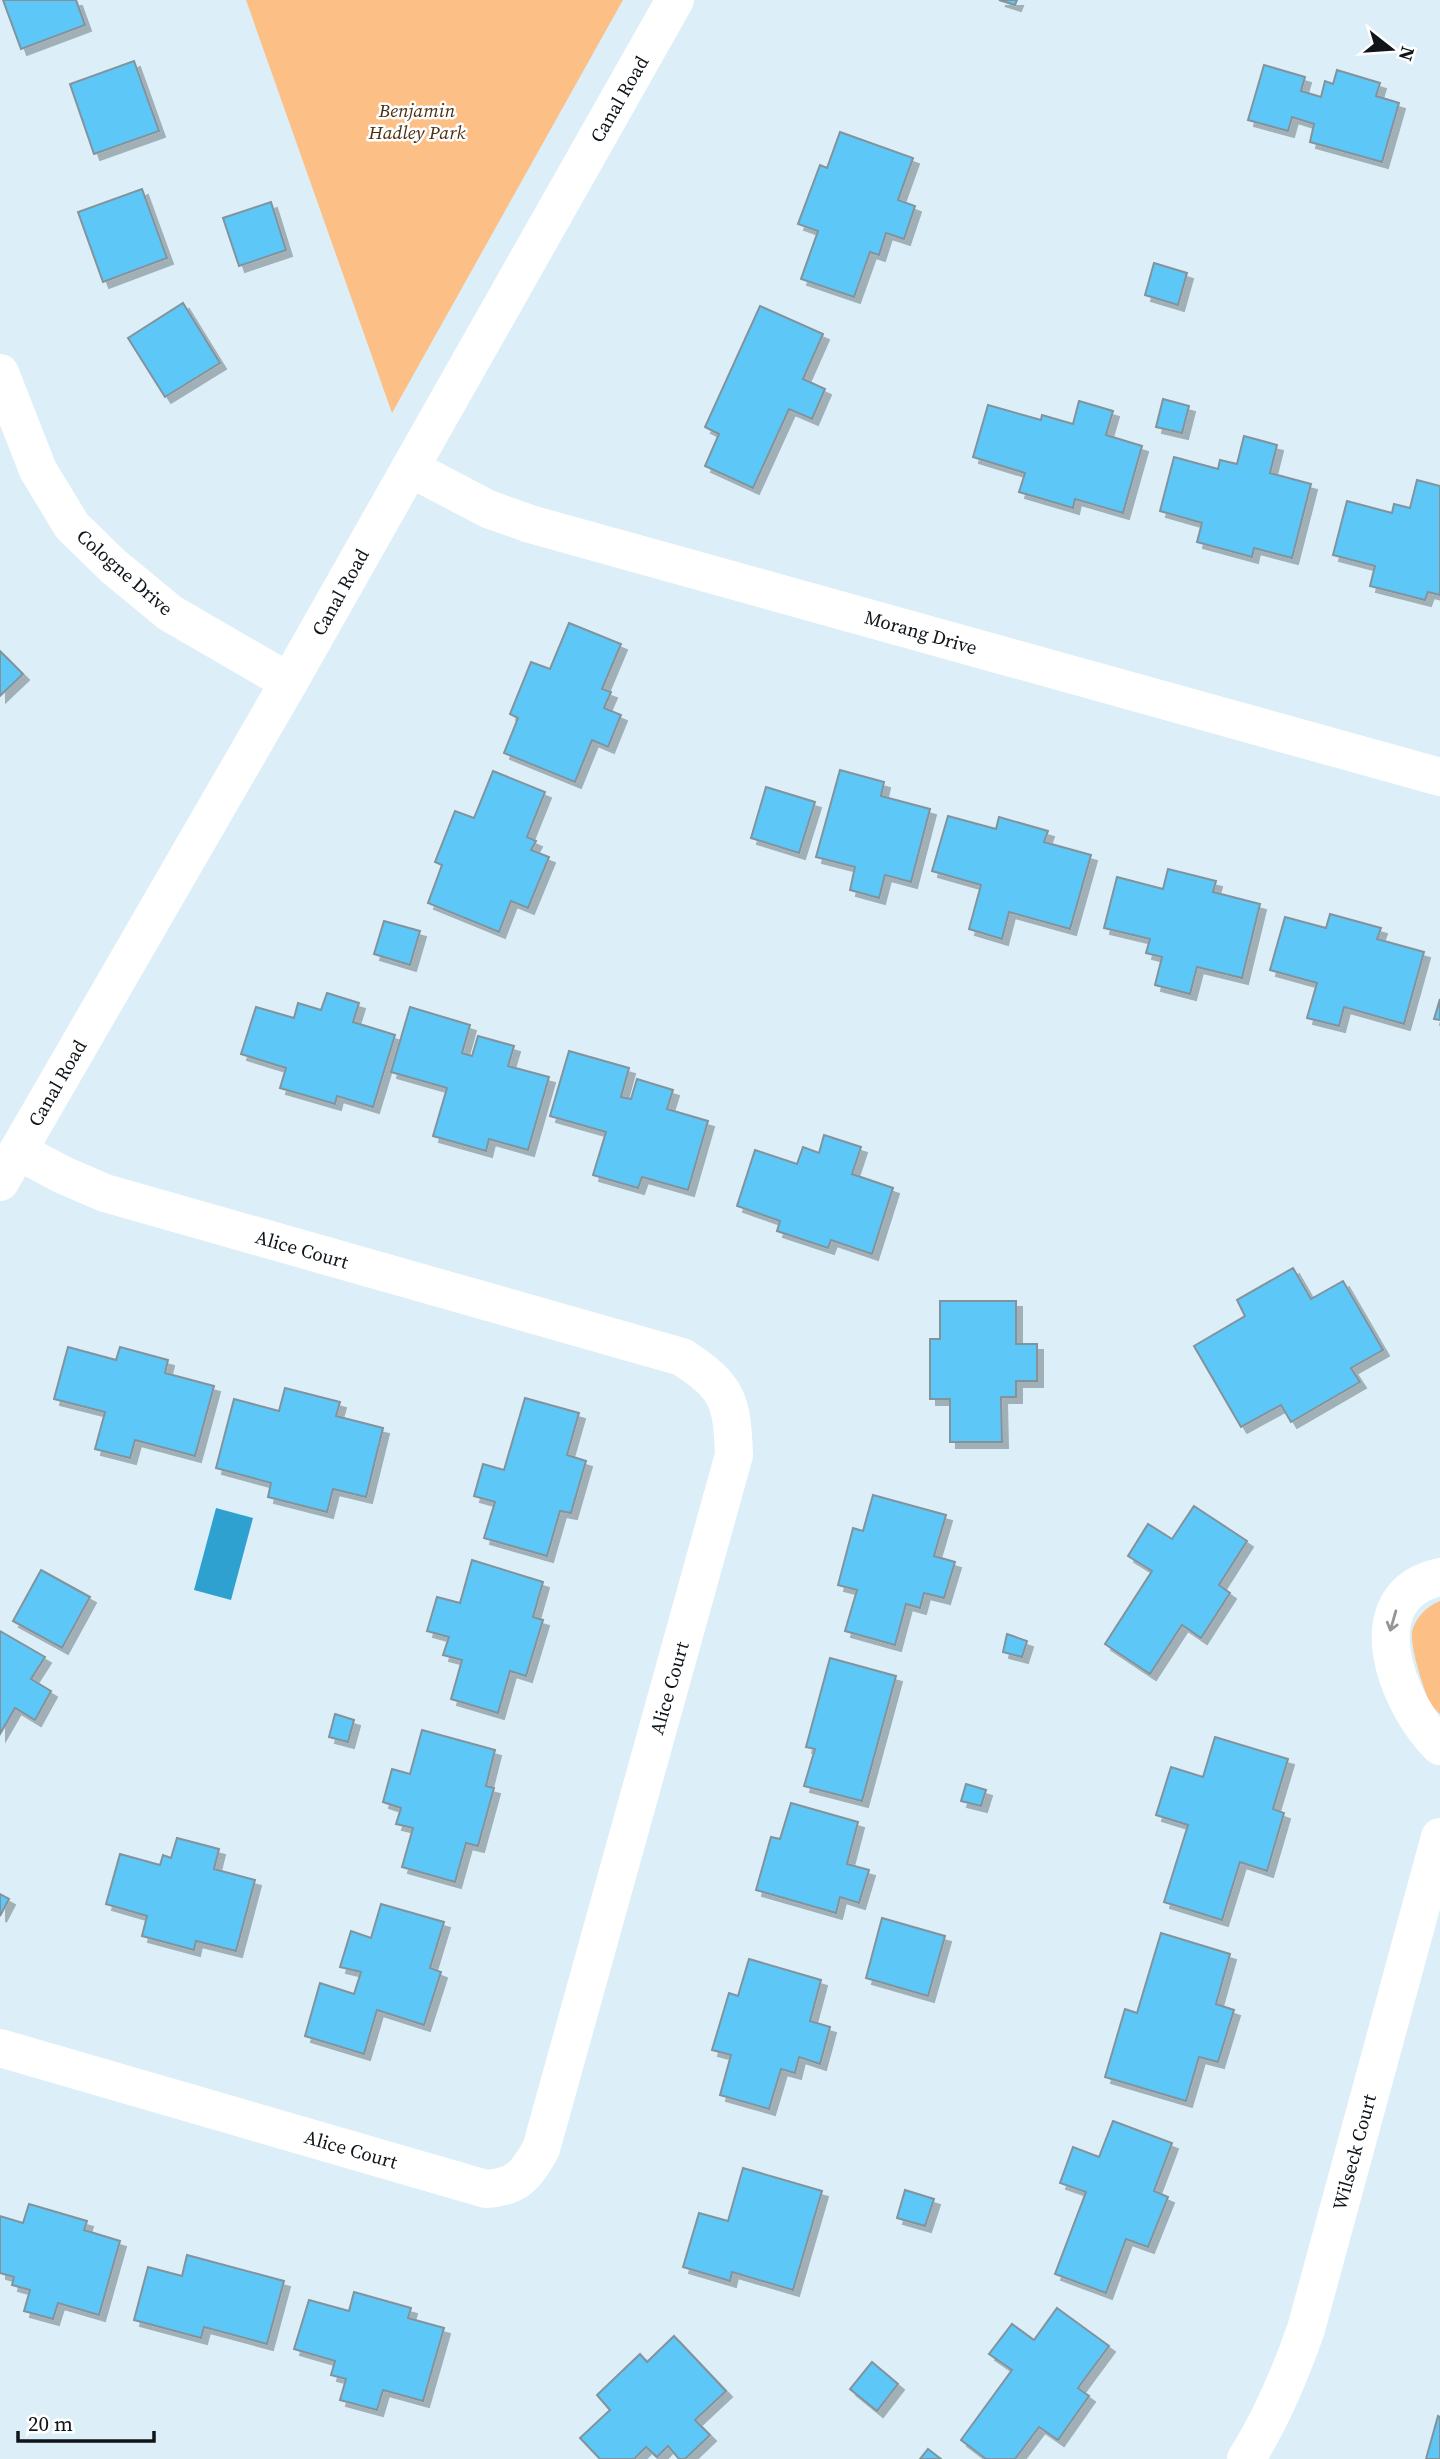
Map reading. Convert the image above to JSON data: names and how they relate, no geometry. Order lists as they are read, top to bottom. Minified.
{"streets":{"street":["Canal Road","Cologne Drive","Morang Drive","Alice Court","Wilseck Court"]},"crossings":[["Canal Road","Cologne Drive"],["Canal Road","Morang Drive"],["Canal Road","Alice Court"]],"parks":["Benjamin Hadley Park"],"scale_bar":"20 m","north":"right"}
